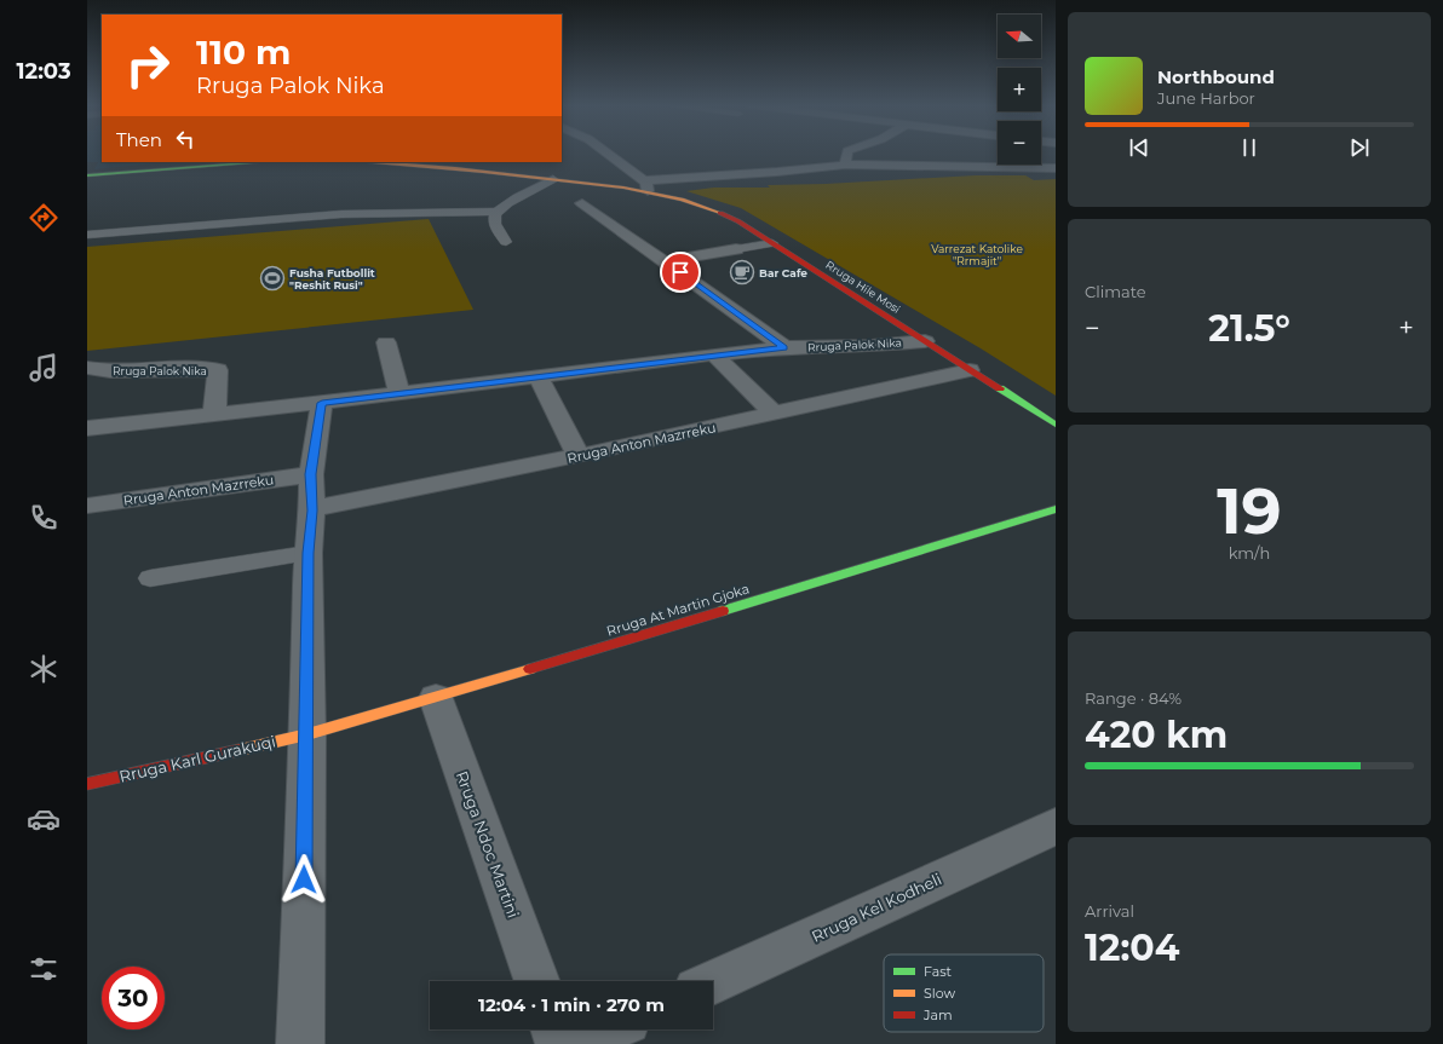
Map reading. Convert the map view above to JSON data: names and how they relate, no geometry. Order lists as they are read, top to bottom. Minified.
{"streets":{"main road":["Rruga Hile Mosi","Rruga At Martin Gjoka","Rruga Karl Gurakuqi"],"street":["Rruga Palok Nika","Rruga Anton Mazrreku","Rruga Ndoc Martini","Rruga Kel Kodheli"]},"crossings":[["Rruga Hile Mosi","Rruga Palok Nika"],["Rruga Hile Mosi","Rruga Anton Mazrreku"],["Rruga At Martin Gjoka","Rruga Karl Gurakuqi"],["Rruga At Martin Gjoka","Rruga Ndoc Martini"]],"parks":["Varrezat Katolike \"Rrmajit\""],"places":{"cafe":["Bar Cafe"],"sports":["Fusha Futbollit \"Reshit Rusi\""]},"legend":["Fast","Slow","Jam"],"north":"left","page":{"tabs":"12:03","map_buttons":["+","−"],"turn":["110 m","Rruga Palok Nika"],"song":["Northbound","June Harbor"],"then":"Then","tile":["Climate",["19","km/h"],["Range · 84%","420 km"],["Arrival","12:04"]],"heat":["−","21.5°","+"],"limit":"30","trip":"12:04 · 1 min · 270 m"}}
